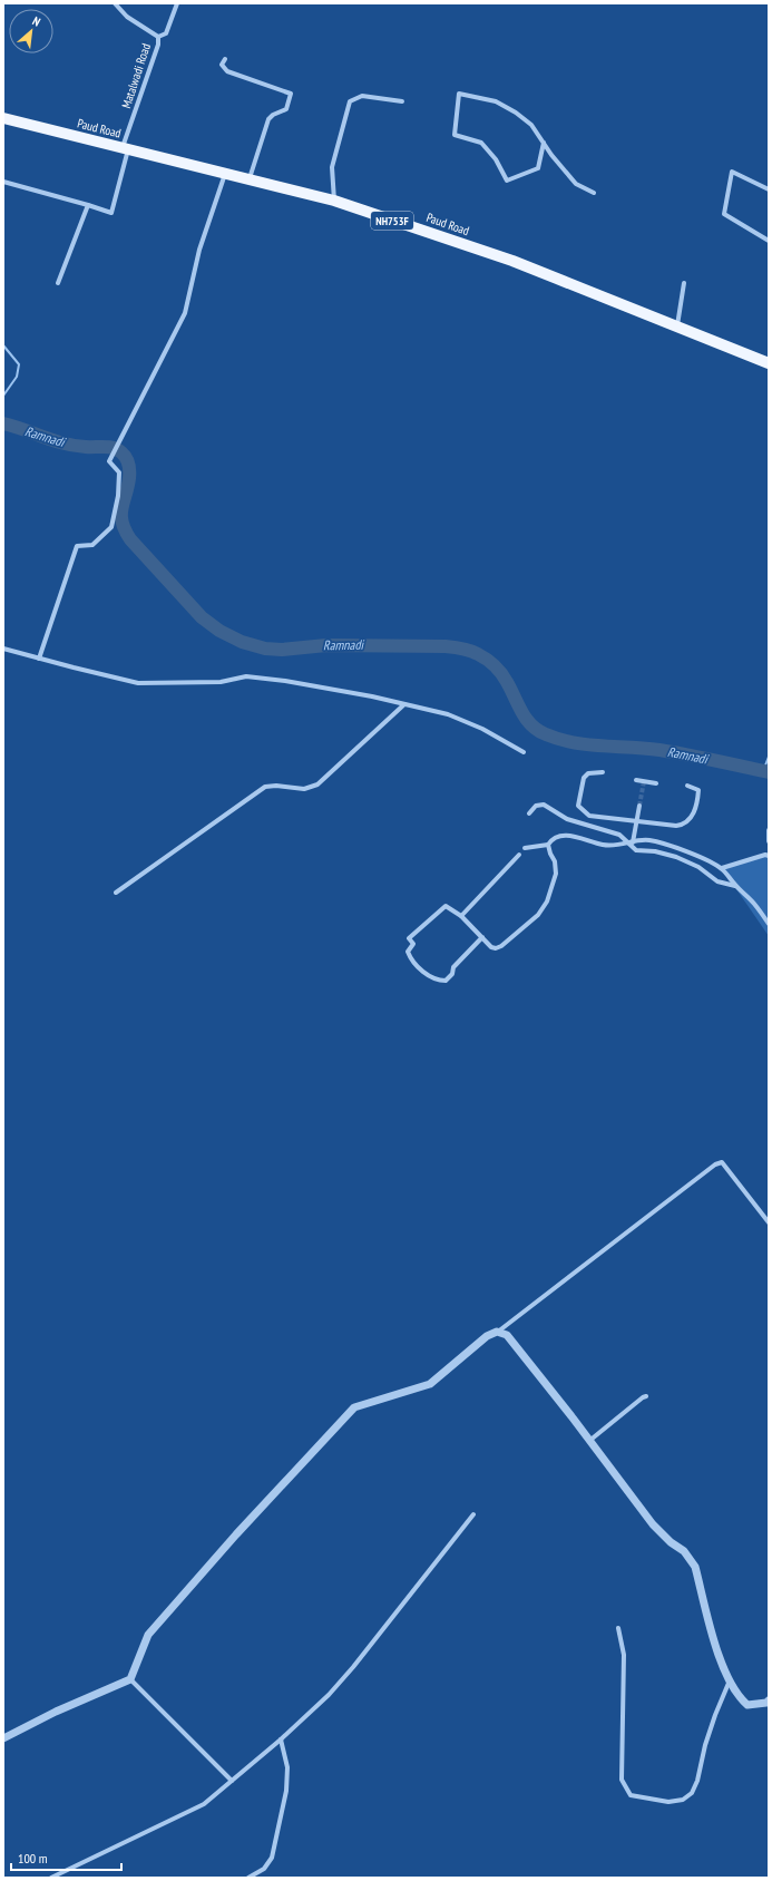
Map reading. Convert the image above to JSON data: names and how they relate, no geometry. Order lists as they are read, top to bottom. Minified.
{"streets":{"main road":["Paud Road","NH753F"],"street":["Matalwadi Road"]},"crossings":[["Matalwadi Road","Paud Road"]],"water":["Ramnadi"],"scale_bar":"100 m","north":"top right"}
